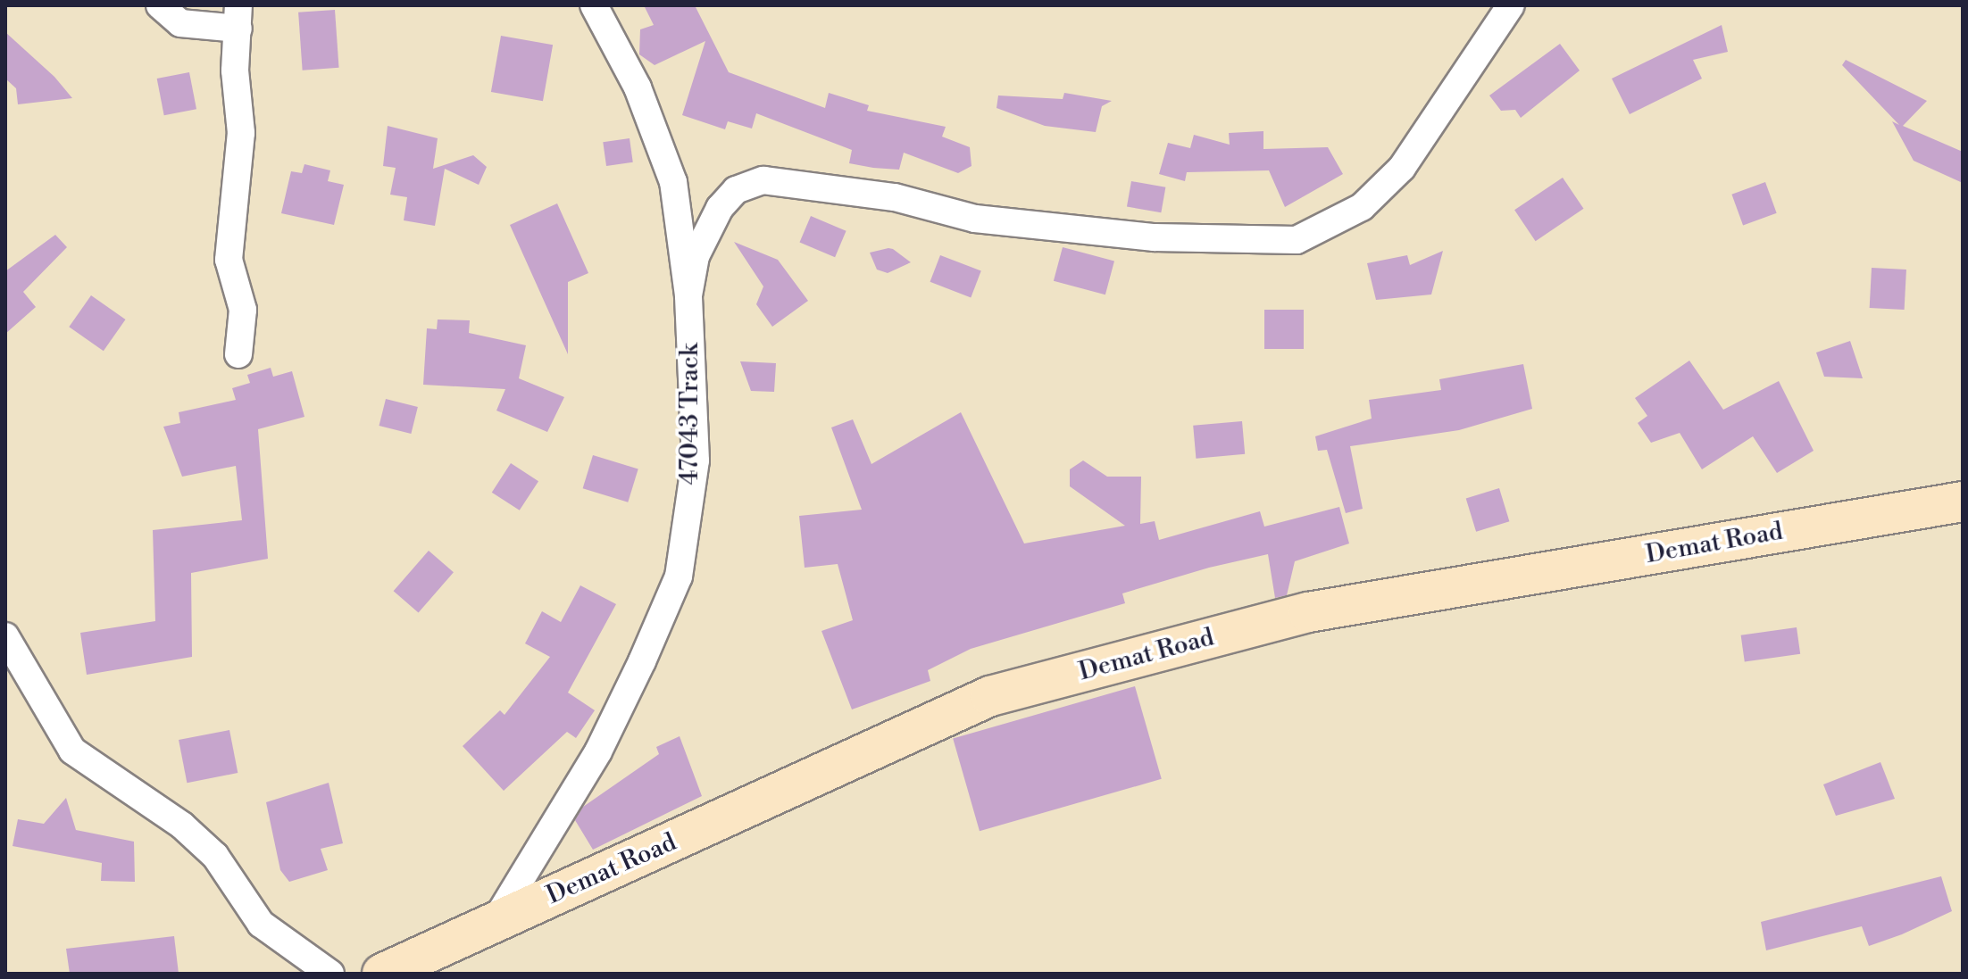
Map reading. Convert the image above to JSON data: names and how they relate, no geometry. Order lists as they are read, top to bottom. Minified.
{"streets":{"street":["47043 Track","Demat Road"]},"crossings":[["47043 Track","Demat Road"]]}
